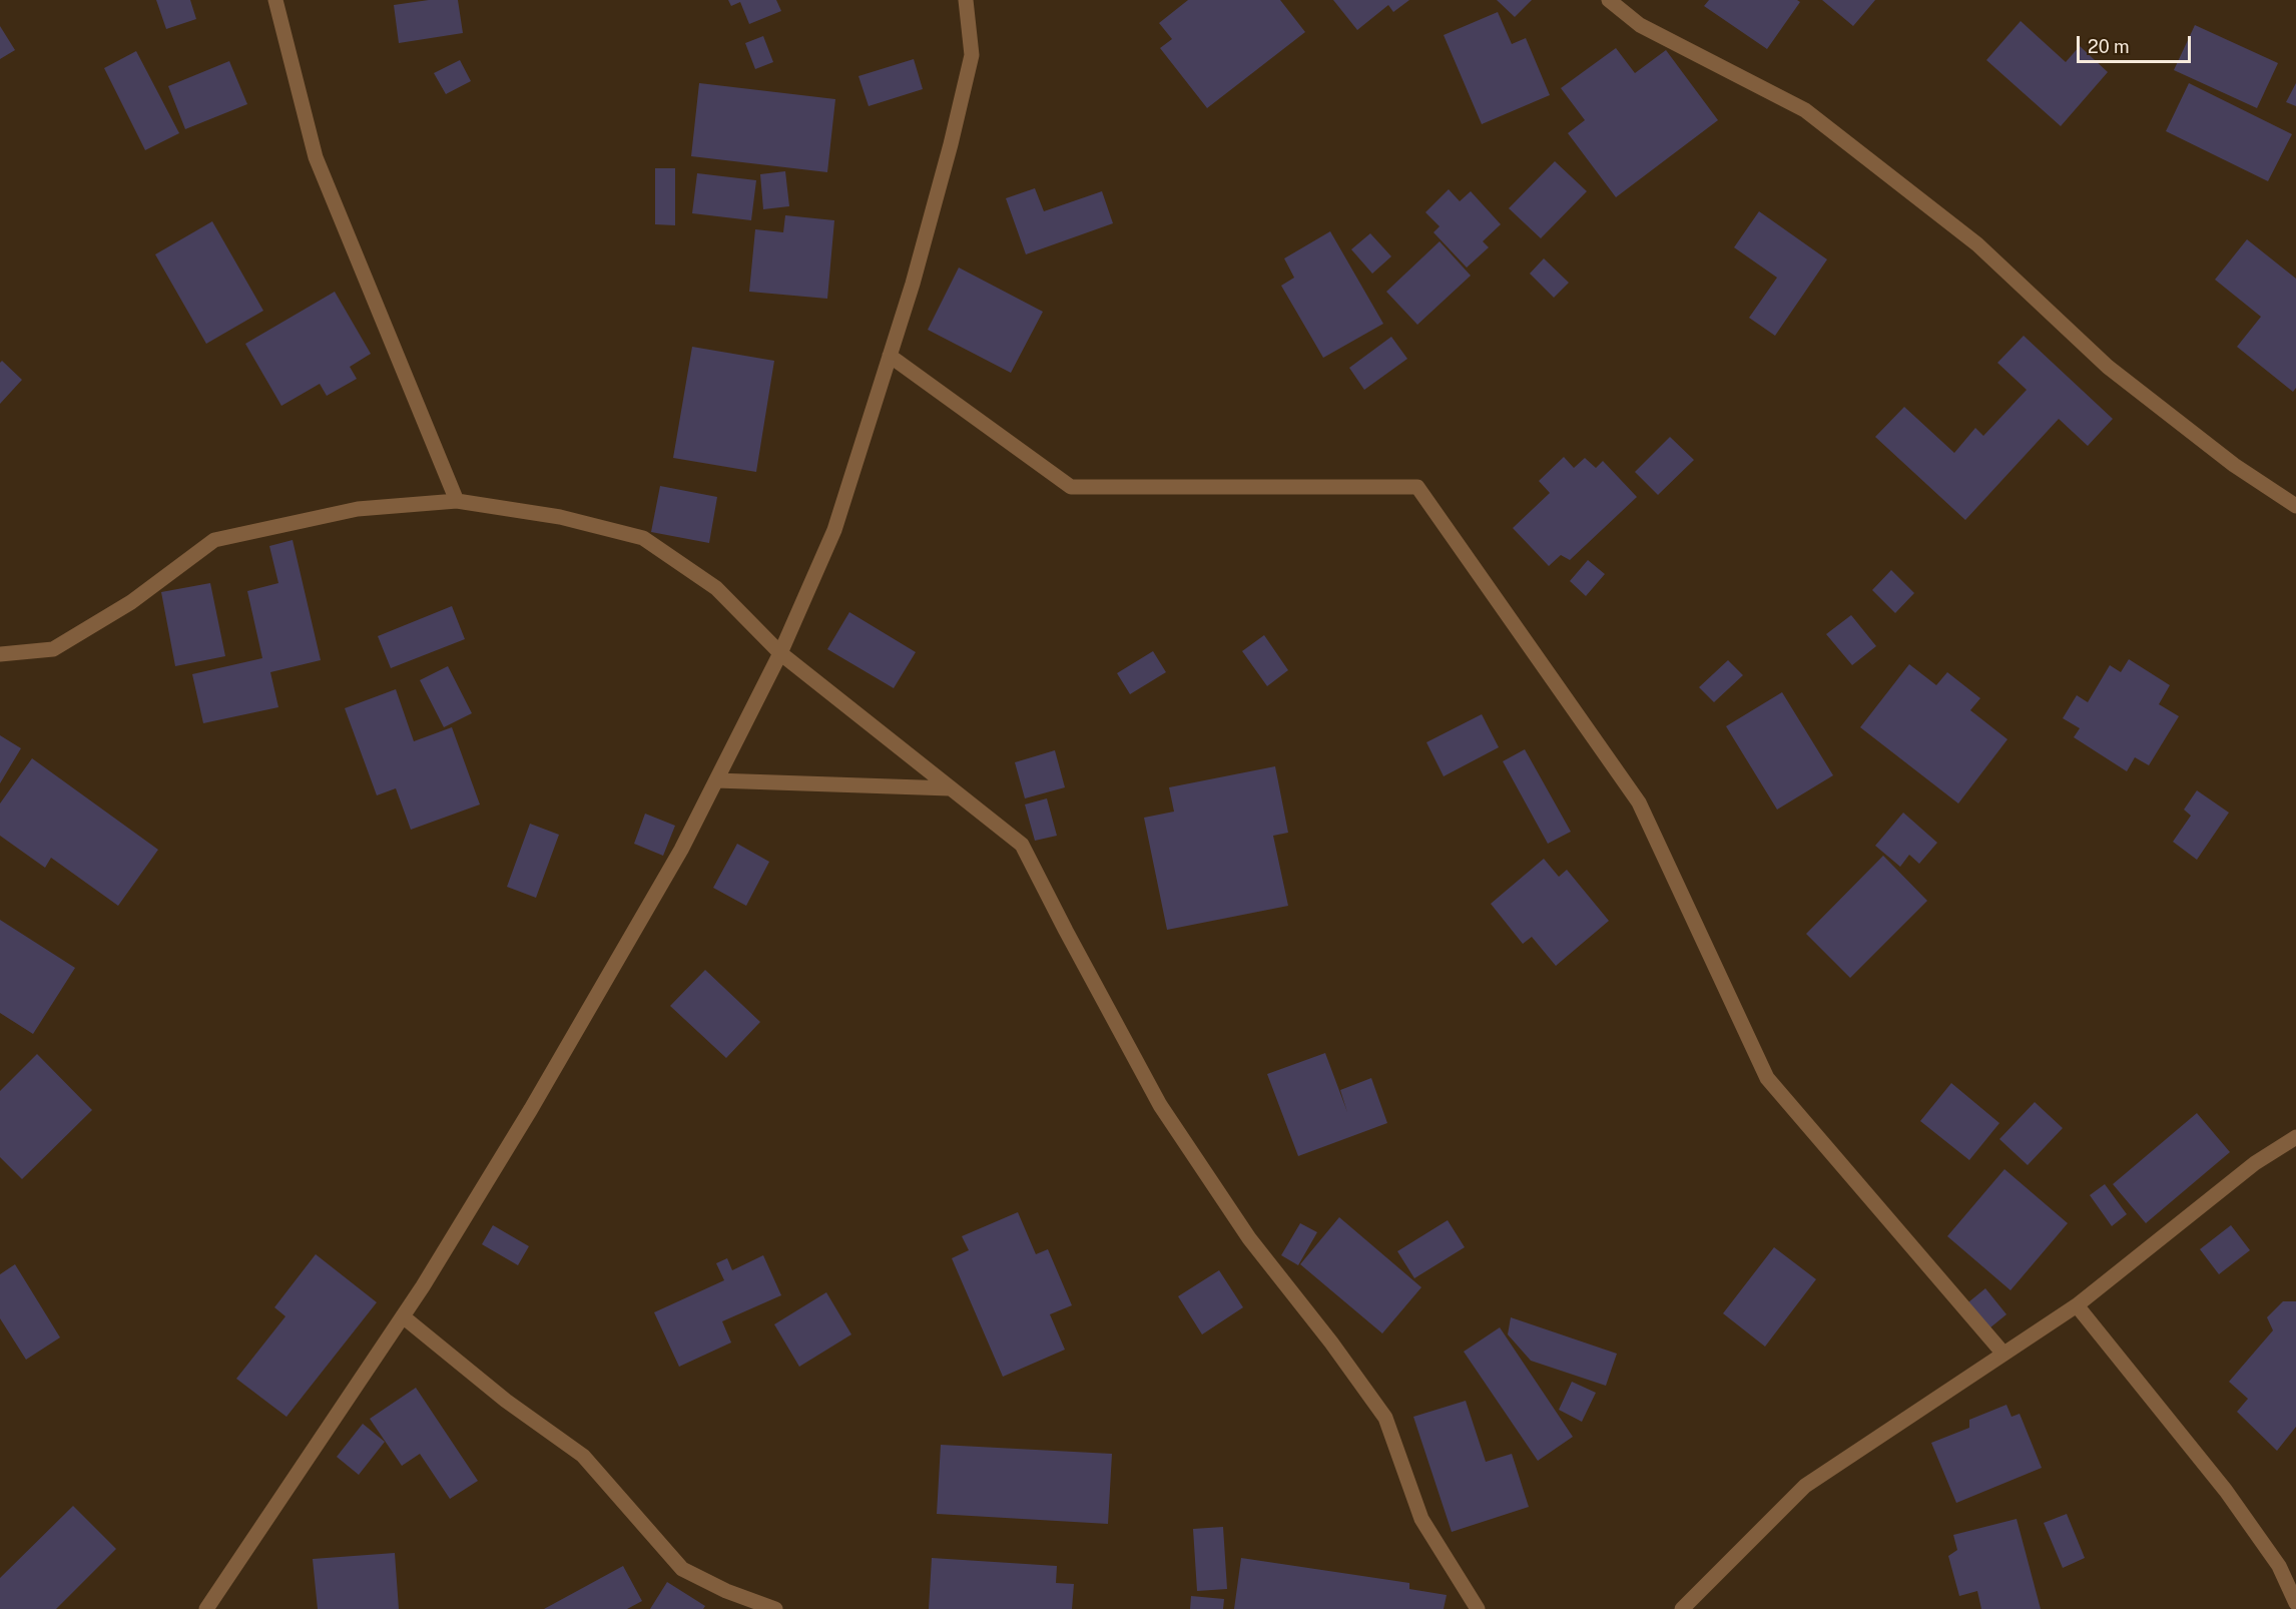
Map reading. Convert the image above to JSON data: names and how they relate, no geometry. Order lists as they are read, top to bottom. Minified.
{"scale_bar":"20 m"}
